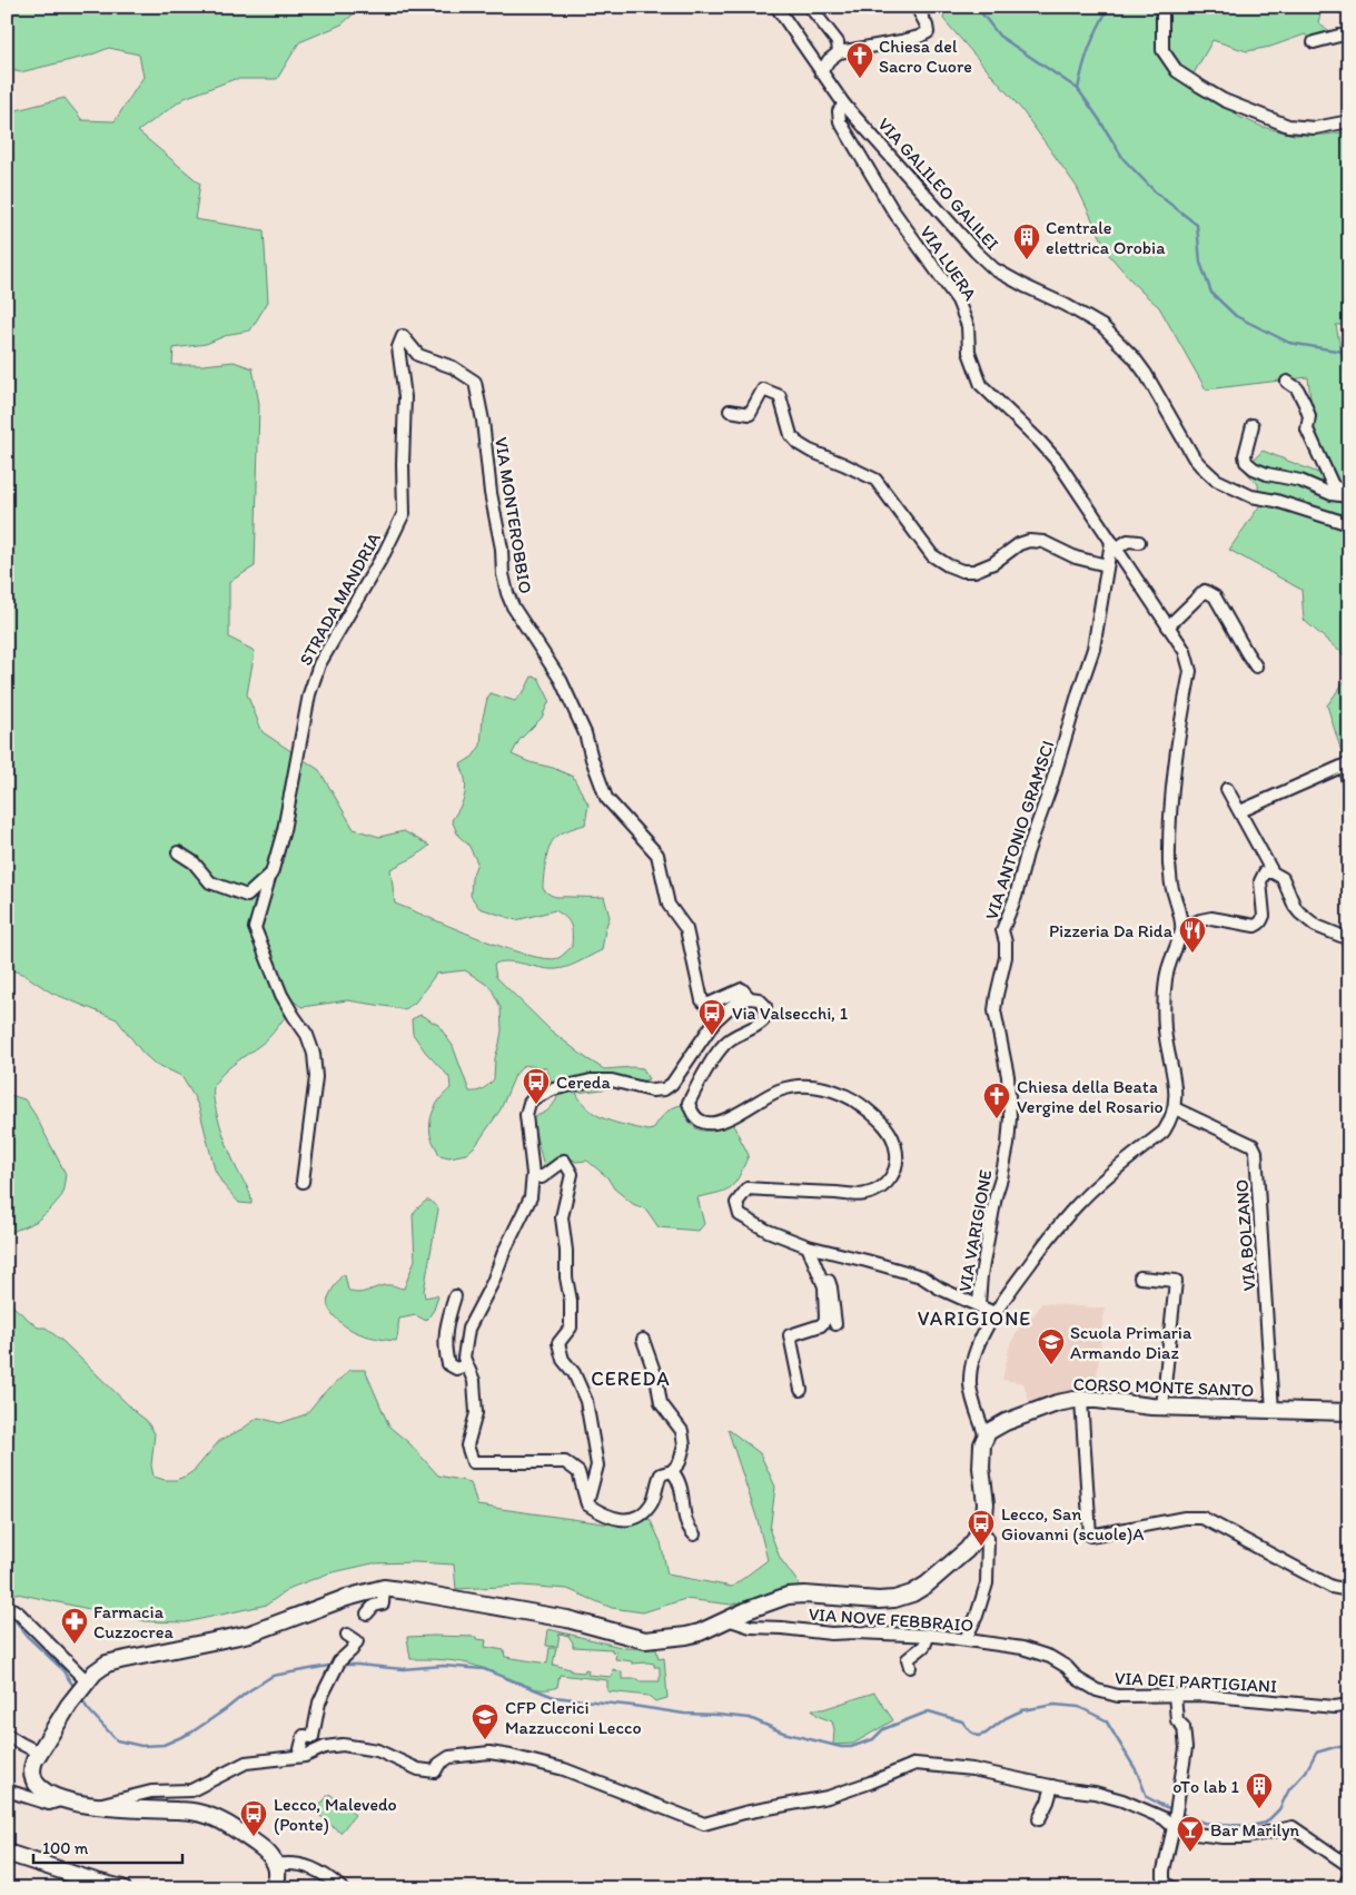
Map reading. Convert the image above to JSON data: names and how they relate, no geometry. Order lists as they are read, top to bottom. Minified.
{"streets":{"main road":["CORSO MONTE SANTO"],"street":["VIA GALILEO GALILEI","VIA LUERA","VIA MONTEROBBIO","STRADA MANDRIA","VIA ANTONIO GRAMSCI","VIA VARIGIONE","VIA BOLZANO","VIA NOVE FEBBRAIO","VIA DEI PARTIGIANI"]},"crossings":[["VIA GALILEO GALILEI","VIA LUERA"],["VIA LUERA","VIA ANTONIO GRAMSCI"],["VIA MONTEROBBIO","STRADA MANDRIA"],["VIA ANTONIO GRAMSCI","VIA VARIGIONE"],["VIA BOLZANO","CORSO MONTE SANTO"],["VIA NOVE FEBBRAIO","VIA DEI PARTIGIANI"]],"districts":["VARIGIONE","CEREDA"],"places":{"church":["Chiesa del Sacro Cuore","Chiesa della Beata Vergine del Rosario"],"building":["Centrale elettrica Orobia","oTo lab 1"],"restaurant":["Pizzeria Da Rida"],"bus stop":["Via Valsecchi, 1","Cereda","Lecco, San Giovanni (scuole)A","Lecco, Malevedo (Ponte)"],"school or university":["Scuola Primaria Armando Diaz","CFP Clerici Mazzucconi Lecco"],"pharmacy":["Farmacia Cuzzocrea"],"bar":["Bar Marilyn"]},"scale_bar":"100 m"}
